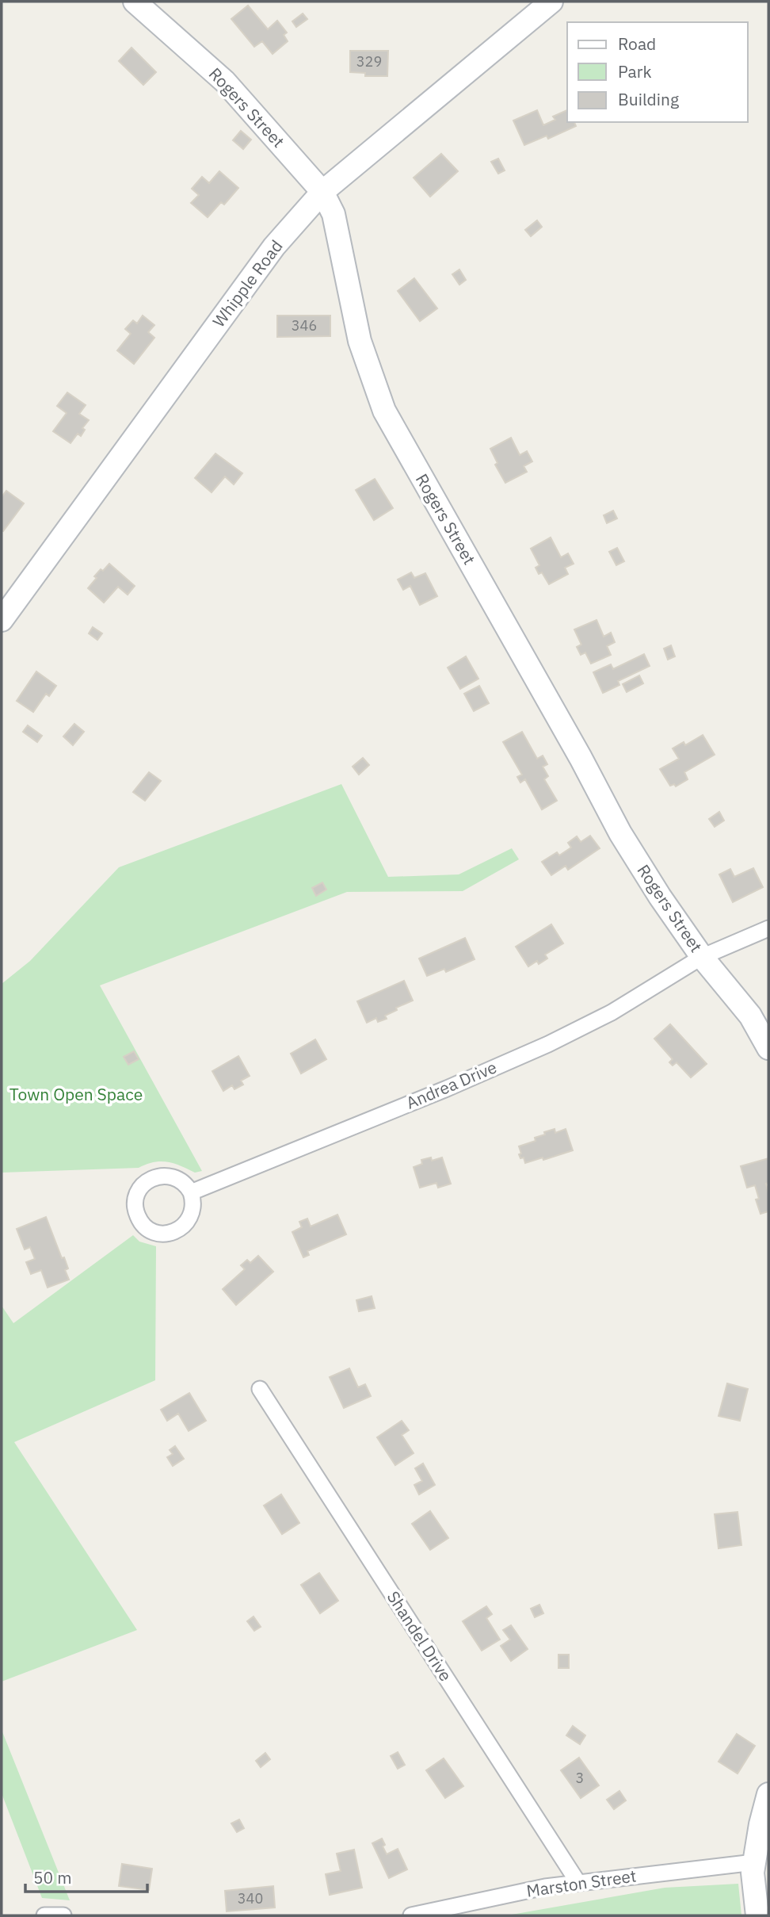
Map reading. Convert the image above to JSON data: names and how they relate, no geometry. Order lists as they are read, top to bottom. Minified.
{"streets":{"street":["Rogers Street","Whipple Road","Andrea Drive","Shandel Drive","Marston Street"]},"crossings":[["Rogers Street","Whipple Road"],["Rogers Street","Andrea Drive"],["Shandel Drive","Marston Street"]],"parks":["Town Open Space"],"house_numbers":["329","346","3","340"],"legend":["Road","Park","Building"],"scale_bar":"50 m"}
